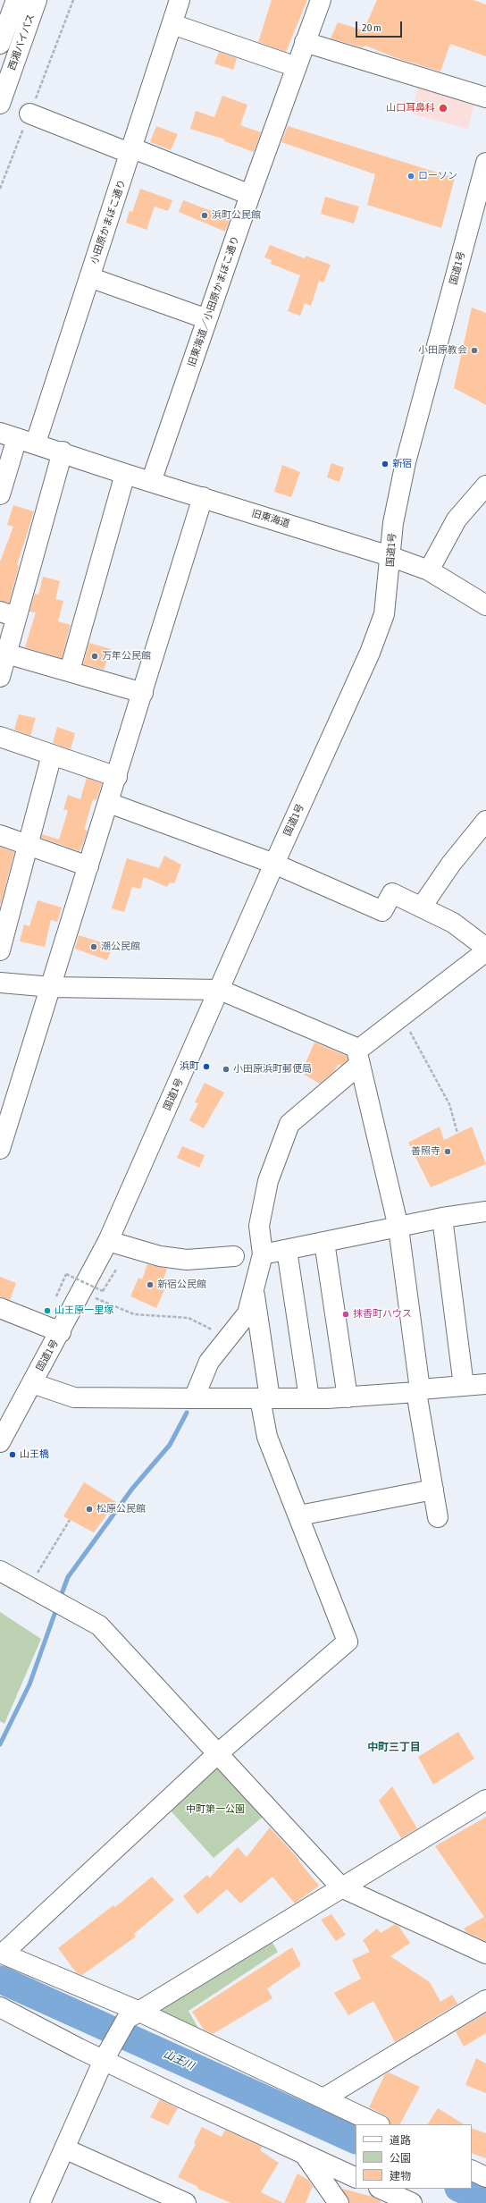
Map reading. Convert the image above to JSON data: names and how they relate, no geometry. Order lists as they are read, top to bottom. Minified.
{"streets":{"main road":["西湘バイパス","小田原かまぼこ通り","国道1号","旧東海道／小田原かまぼこ通り","旧東海道"]},"crossings":[["小田原かまぼこ通り","旧東海道"],["国道1号","旧東海道"],["旧東海道／小田原かまぼこ通り","旧東海道"]],"districts":["中町三丁目"],"water":["山王川"],"parks":["中町第一公園"],"places":["山口耳鼻科","ローソン","浜町公民館","小田原教会","新宿","万年公民館","潮公民館","浜町","小田原浜町郵便局","善照寺","新宿公民館","山王原一里塚","抹香町ハウス","山王橋","松原公民館"],"legend":["道路","公園","建物"],"scale_bar":"20 m"}
